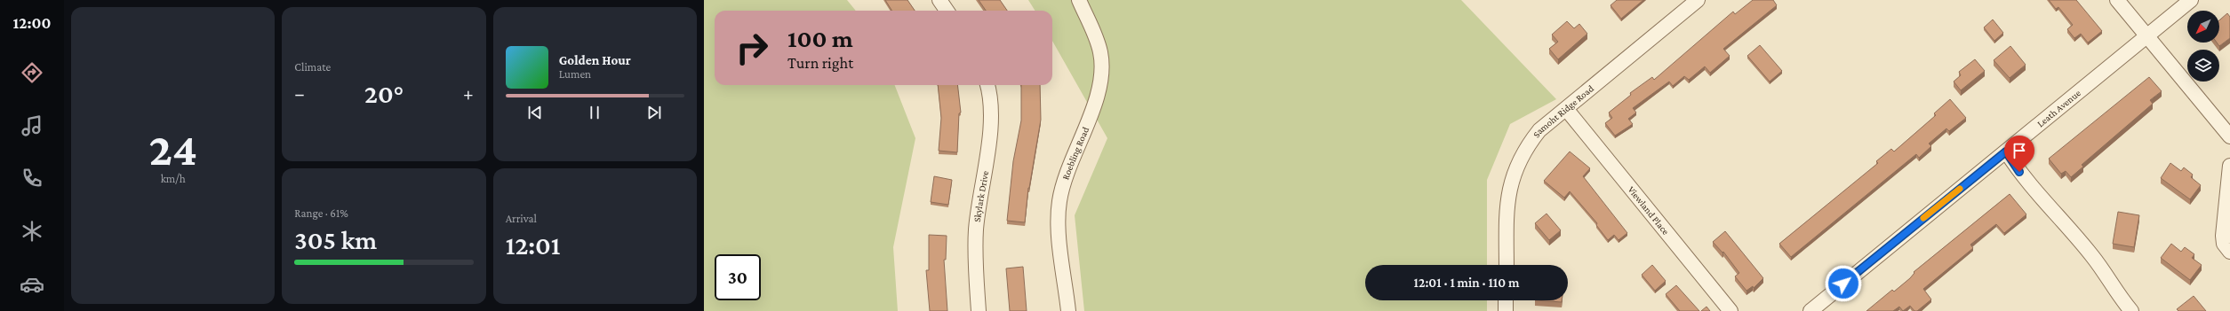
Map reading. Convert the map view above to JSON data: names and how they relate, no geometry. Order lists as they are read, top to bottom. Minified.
{"streets":{"street":["Leath Avenue","Samoht Ridge Road","Roebling Road","Skylark Drive","Viewland Place"]},"crossings":[["Samoht Ridge Road","Viewland Place"]],"north":"bottom left","page":{"tabs":"12:00","tile":[["24","km/h"],"Climate",["Range · 61%","305 km"],["Arrival","12:01"]],"turn":["100 m","Turn right"],"song":["Golden Hour","Lumen"],"heat":["−","20°","+"],"limit":"30","trip":"12:01 · 1 min · 110 m"}}
